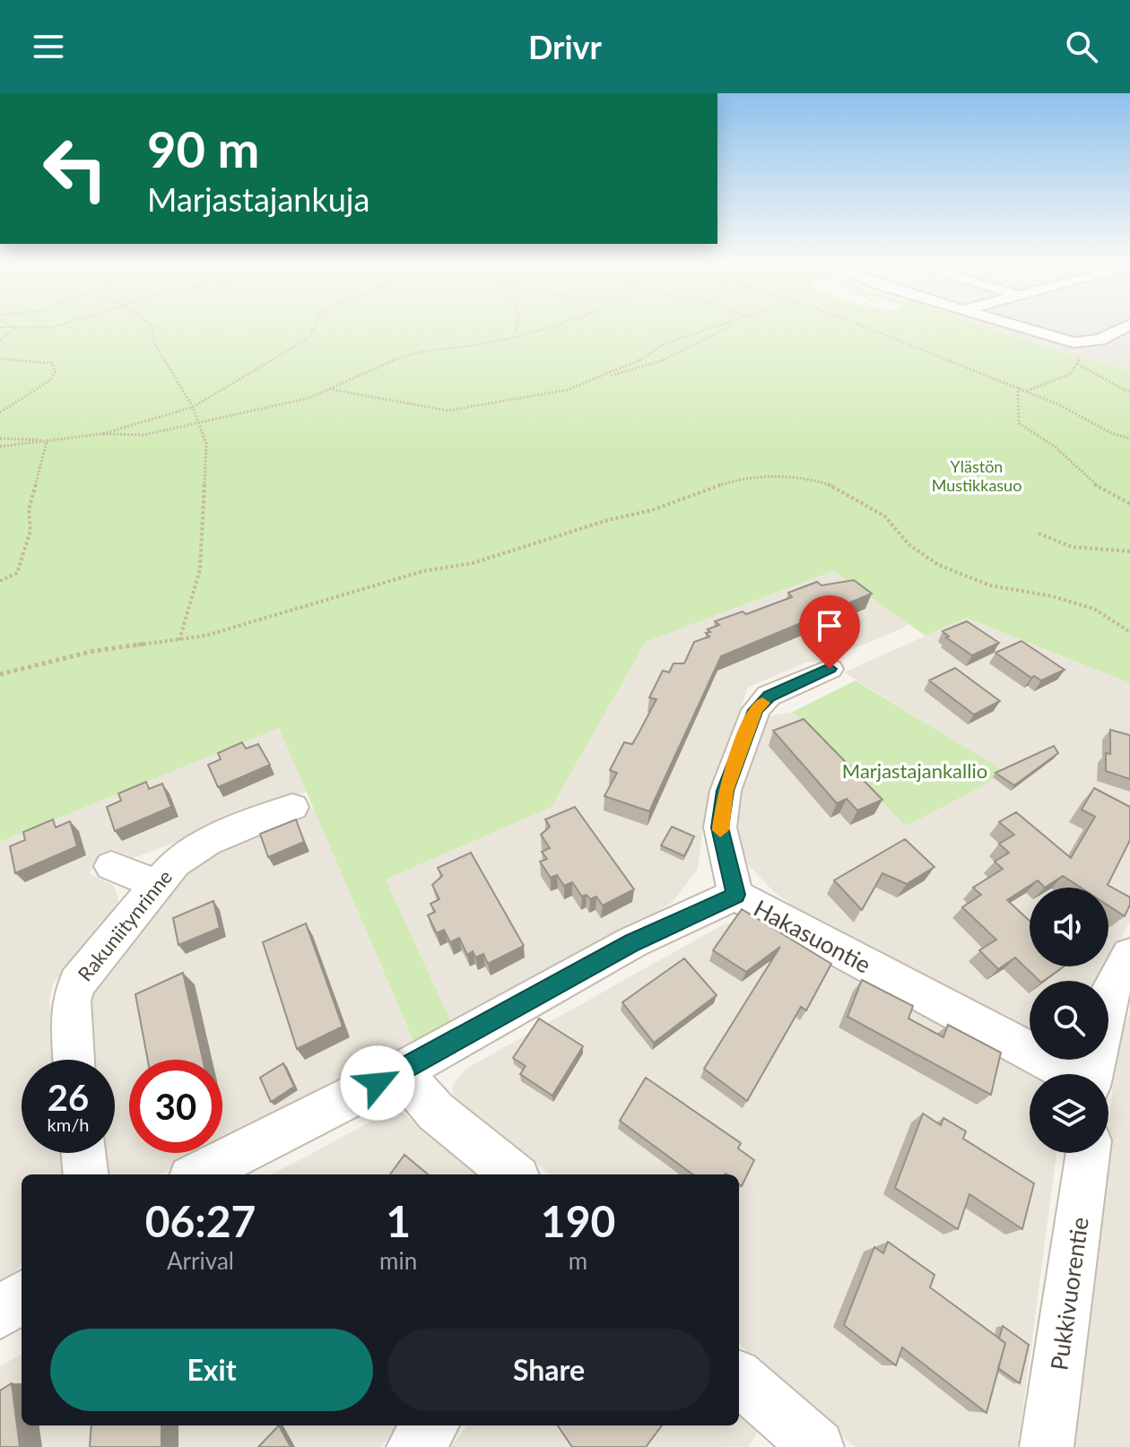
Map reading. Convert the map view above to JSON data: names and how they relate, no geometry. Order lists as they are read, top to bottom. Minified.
{"streets":{"street":["Rakuniitynrinne","Hakasuontie","Pukkivuorentie"]},"parks":["Ylästön Mustikkasuo","Marjastajankallio"],"page":{"header":"Drivr","turn":["90 m","Marjastajankuja"],"speed":"26 km/h","limit":"30","eta":["06:27","Arrival","1","min","190","m"],"buttons":["Exit","Share"]}}
